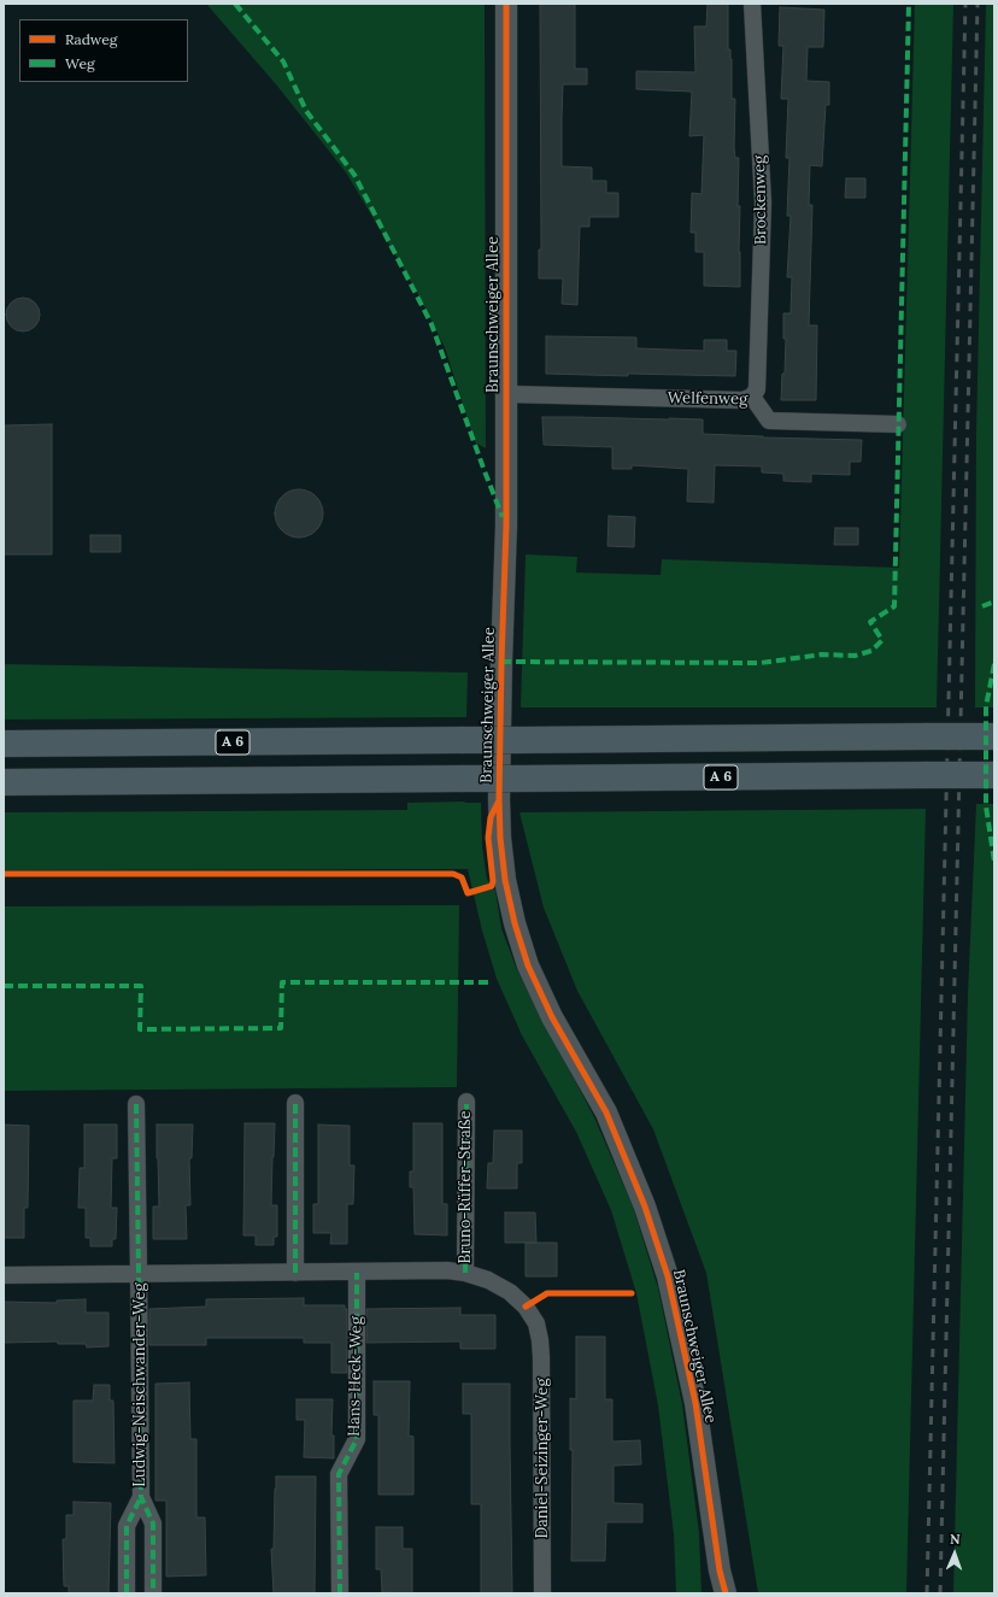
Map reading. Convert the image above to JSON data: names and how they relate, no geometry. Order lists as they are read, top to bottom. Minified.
{"streets":{"highway":["A 6"],"street":["Brockenweg","Braunschweiger Allee","Welfenweg","Bruno-Rüffer-Straße","Hans-Heck-Weg","Ludwig-Neischwander-Weg","Daniel-Seizinger-Weg"]},"crossings":[["Brockenweg","Welfenweg"],["Braunschweiger Allee","Welfenweg"],["Bruno-Rüffer-Straße","Hans-Heck-Weg"],["Bruno-Rüffer-Straße","Ludwig-Neischwander-Weg"],["Bruno-Rüffer-Straße","Daniel-Seizinger-Weg"]],"legend":["Radweg","Weg"],"north":"top"}
